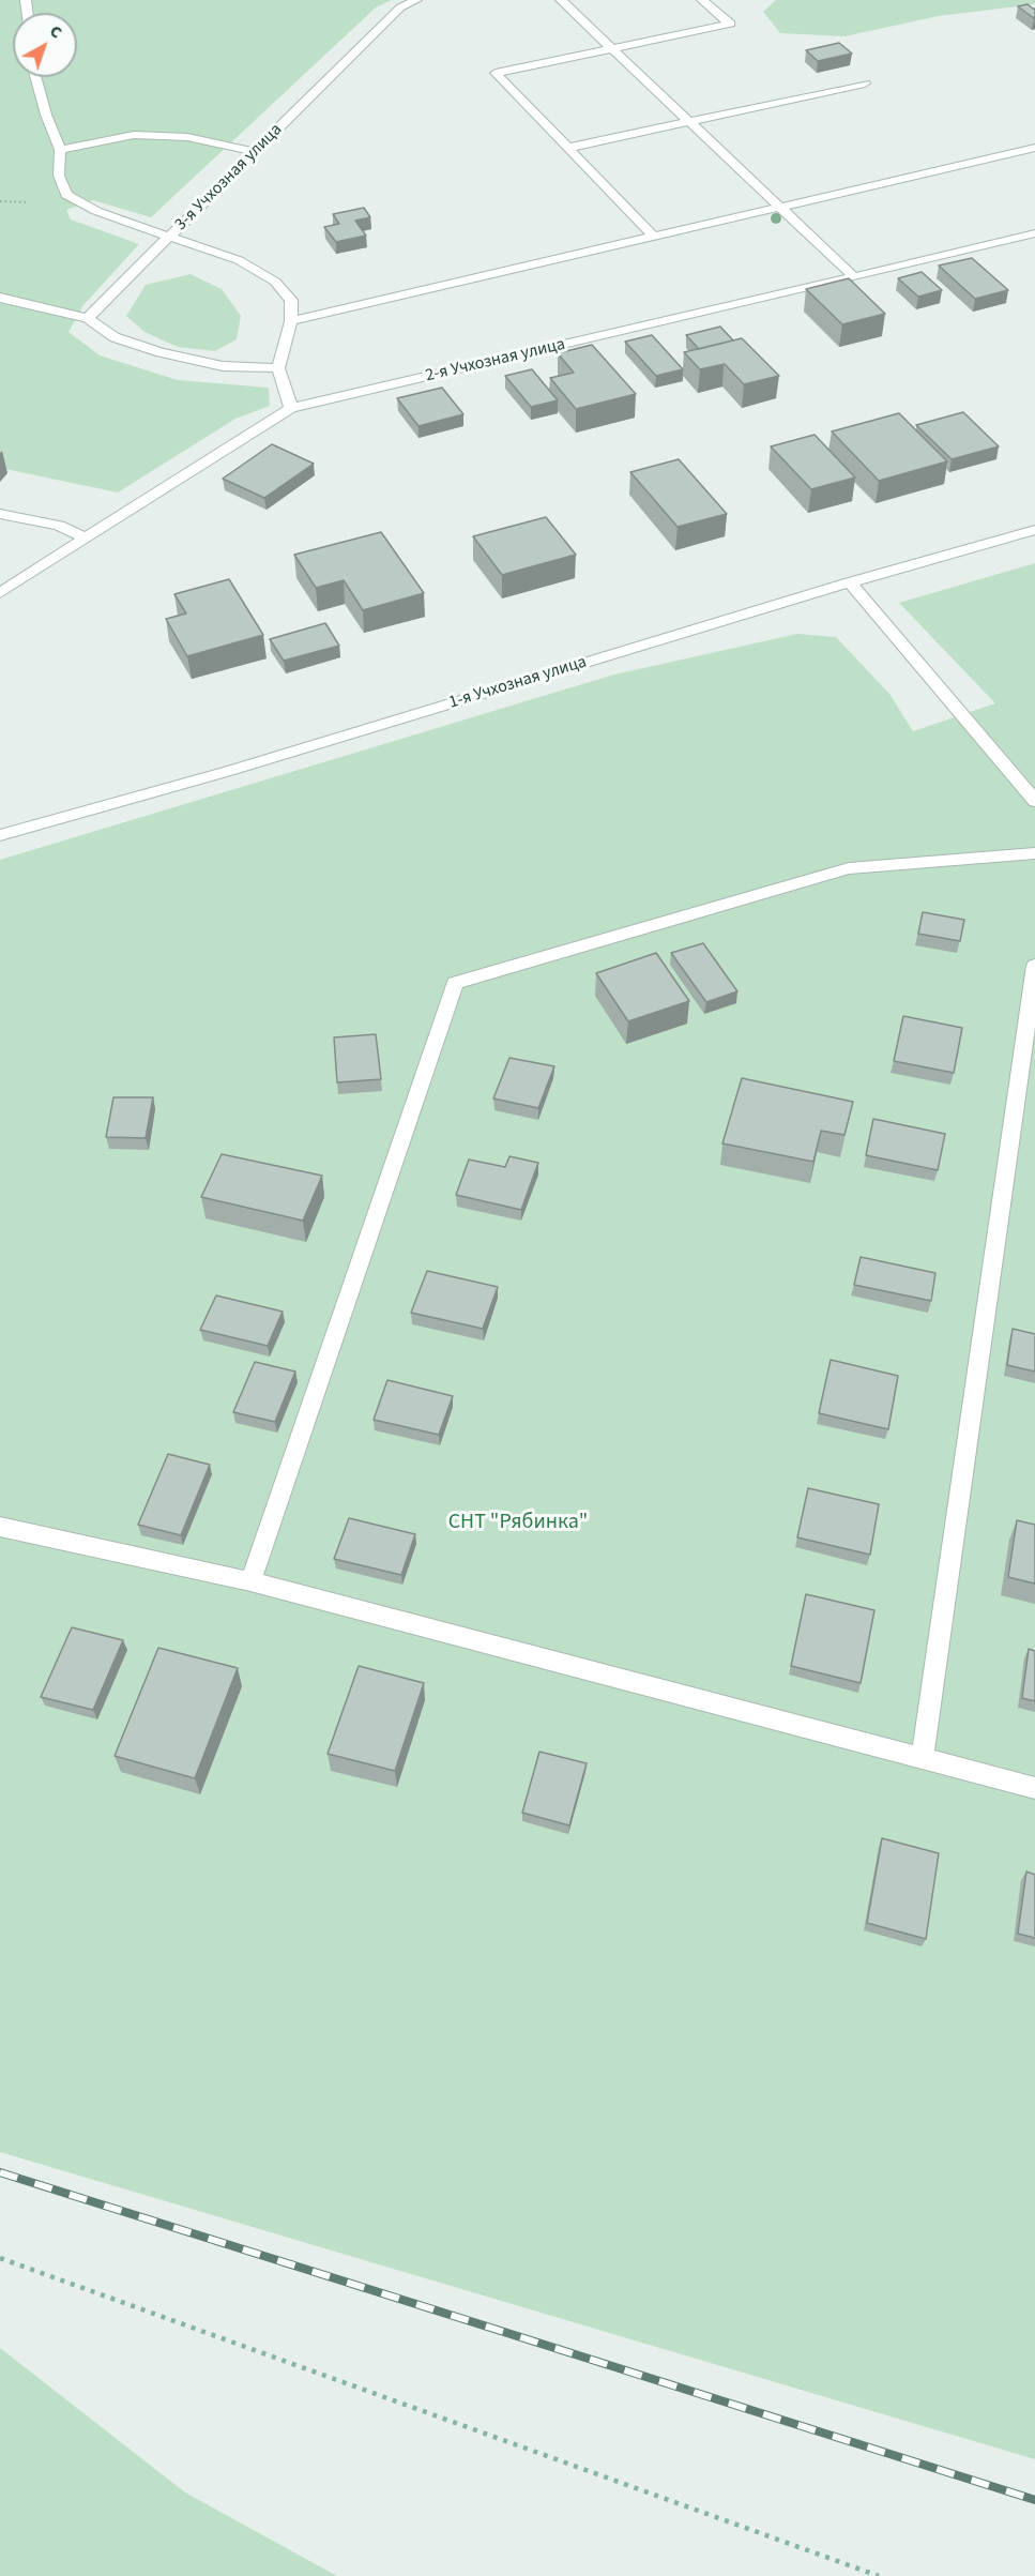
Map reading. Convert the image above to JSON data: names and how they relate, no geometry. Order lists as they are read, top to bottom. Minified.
{"streets":{"street":["3-я Учхозная улица","2-я Учхозная улица","1-я Учхозная улица"]},"parks":["СНТ \"Рябинка\""],"north":"top right"}
